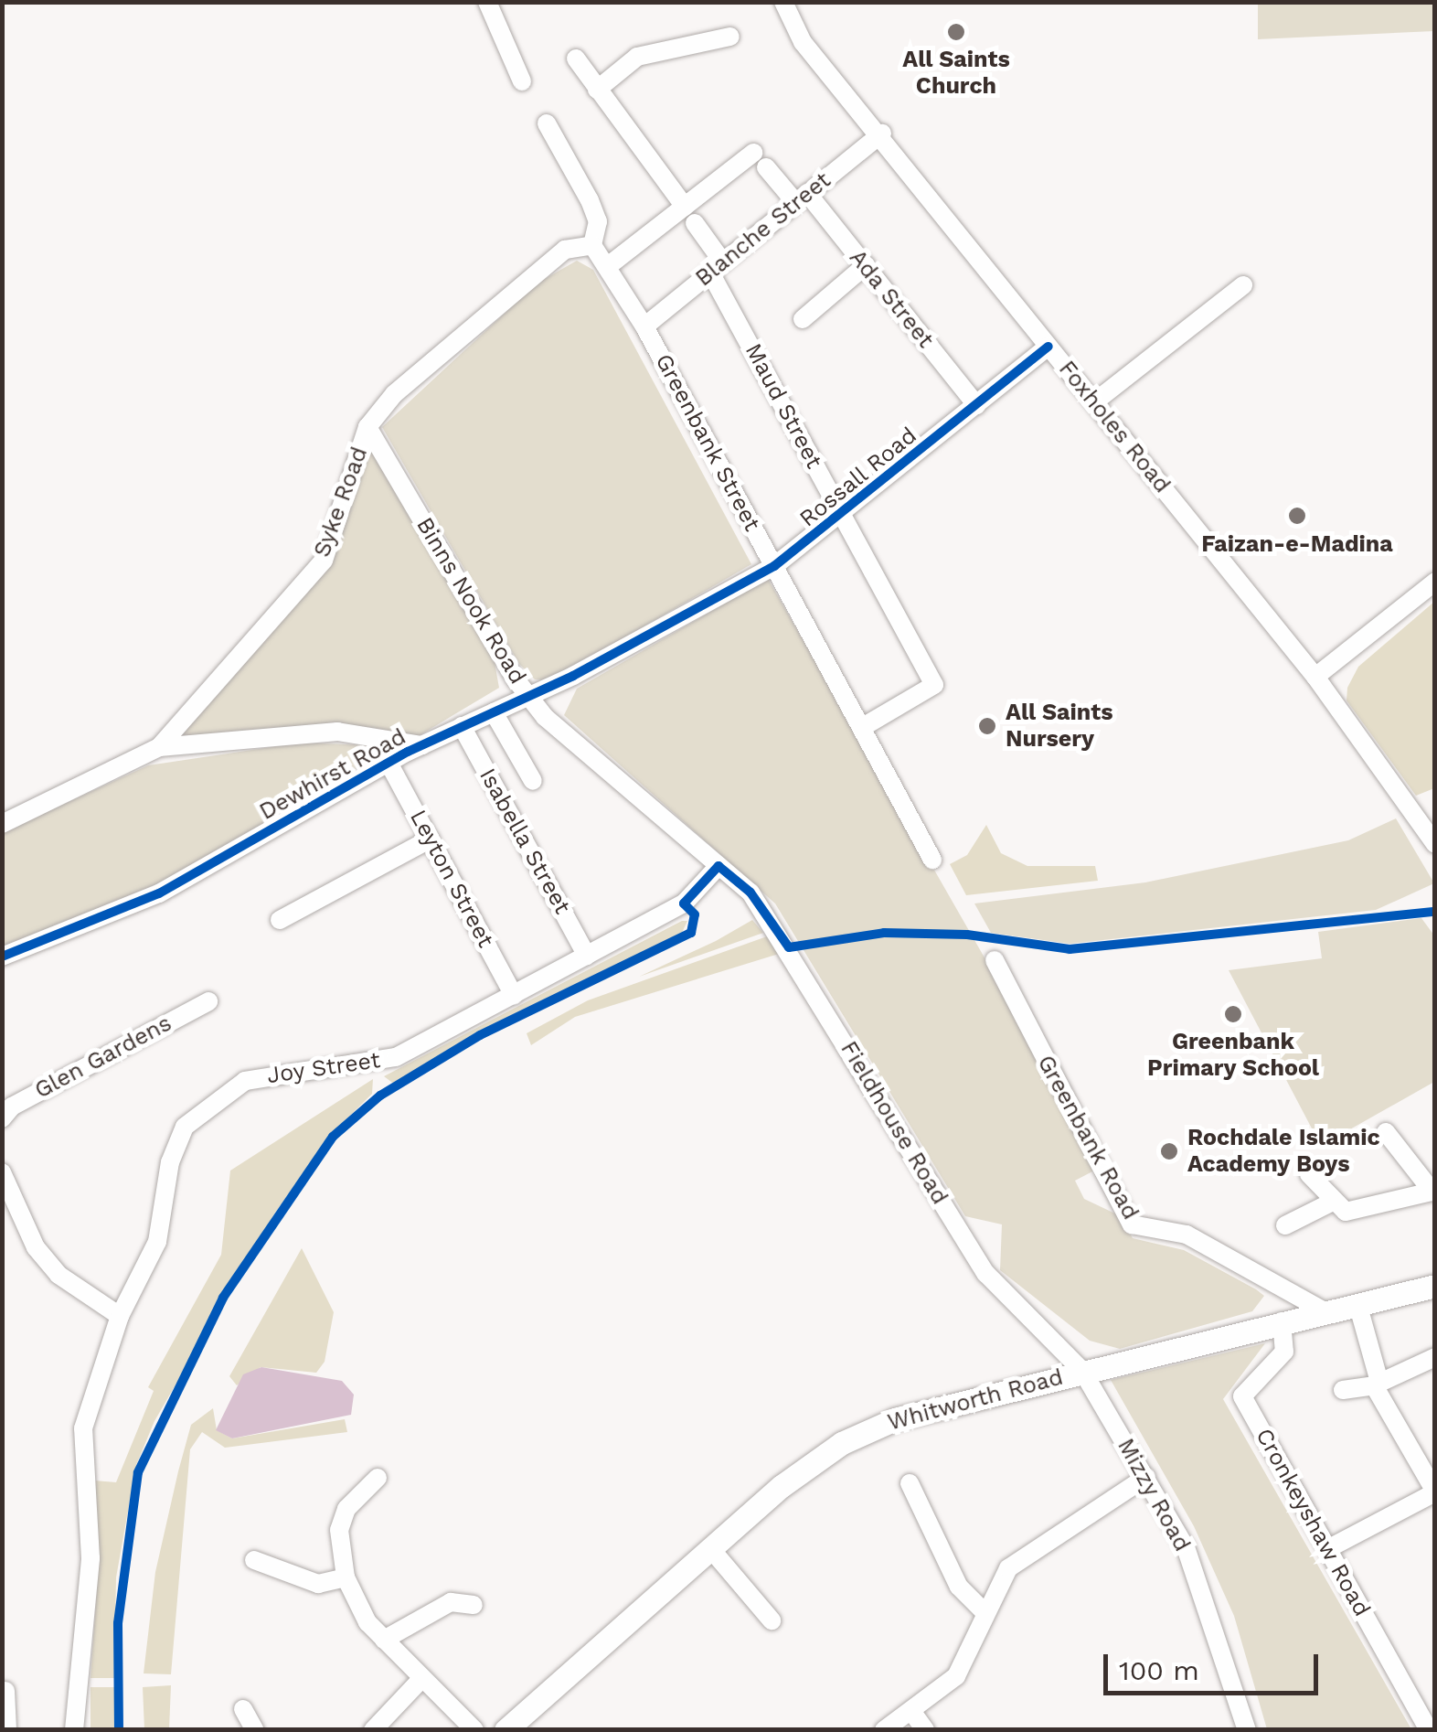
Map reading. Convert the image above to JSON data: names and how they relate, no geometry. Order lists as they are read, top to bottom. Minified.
{"streets":{"main road":["Whitworth Road"],"street":["Blanche Street","Ada Street","Maud Street","Foxholes Road","Greenbank Street","Rossall Road","Syke Road","Binns Nook Road","Dewhirst Road","Isabella Street","Leyton Street","Glen Gardens","Joy Street","Fieldhouse Road","Greenbank Road","Mizzy Road","Cronkeyshaw Road"]},"crossings":[["Blanche Street","Ada Street"],["Blanche Street","Maud Street"],["Blanche Street","Foxholes Road"],["Blanche Street","Greenbank Street"],["Ada Street","Maud Street"],["Ada Street","Rossall Road"],["Maud Street","Greenbank Street"],["Maud Street","Rossall Road"],["Foxholes Road","Rossall Road"],["Greenbank Street","Rossall Road"],["Greenbank Street","Syke Road"],["Greenbank Street","Dewhirst Road"],["Rossall Road","Dewhirst Road"],["Syke Road","Binns Nook Road"],["Binns Nook Road","Dewhirst Road"],["Binns Nook Road","Joy Street"],["Binns Nook Road","Fieldhouse Road"],["Dewhirst Road","Isabella Street"],["Dewhirst Road","Leyton Street"],["Isabella Street","Joy Street"],["Leyton Street","Joy Street"],["Joy Street","Fieldhouse Road"],["Fieldhouse Road","Whitworth Road"],["Fieldhouse Road","Mizzy Road"],["Greenbank Road","Whitworth Road"],["Whitworth Road","Mizzy Road"],["Whitworth Road","Cronkeyshaw Road"]],"places":["All Saints Church","Faizan-e-Madina","All Saints Nursery","Greenbank Primary School","Rochdale Islamic Academy Boys"],"scale_bar":"100 m"}
